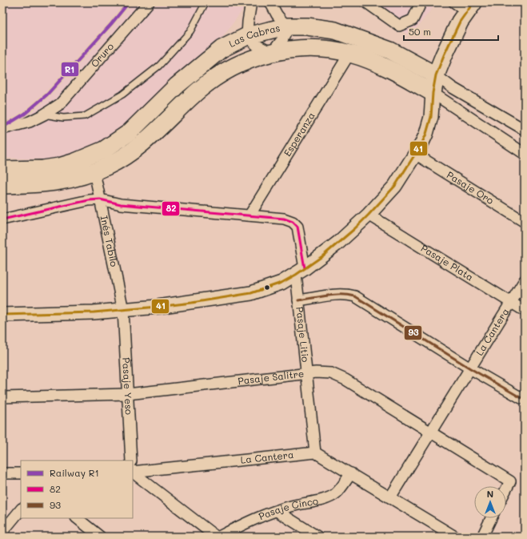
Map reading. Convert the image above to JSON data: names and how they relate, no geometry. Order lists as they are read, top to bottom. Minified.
{"streets":{"main road":["Las Cabras"],"street":["Oruro","Esperanza","Pasaje Oro","Inés Tabilo","Pasaje Plata","La Cantera","Pasaje Litio","Pasaje Salitre","Pasaje Yeso","Pasaje Cinco"]},"crossings":[["Las Cabras","Esperanza"],["Las Cabras","Inés Tabilo"],["Esperanza","Pasaje Litio"],["Inés Tabilo","Pasaje Litio"],["Inés Tabilo","Pasaje Yeso"],["Pasaje Plata","La Cantera"],["La Cantera","Pasaje Litio"],["La Cantera","Pasaje Salitre"],["Pasaje Litio","Pasaje Salitre"],["Pasaje Salitre","Pasaje Yeso"]],"lines":["rail line R1","transit line 41","transit line 82","transit line 93"],"legend":["Railway R1","82","93"],"scale_bar":"50 m","north":"top"}
